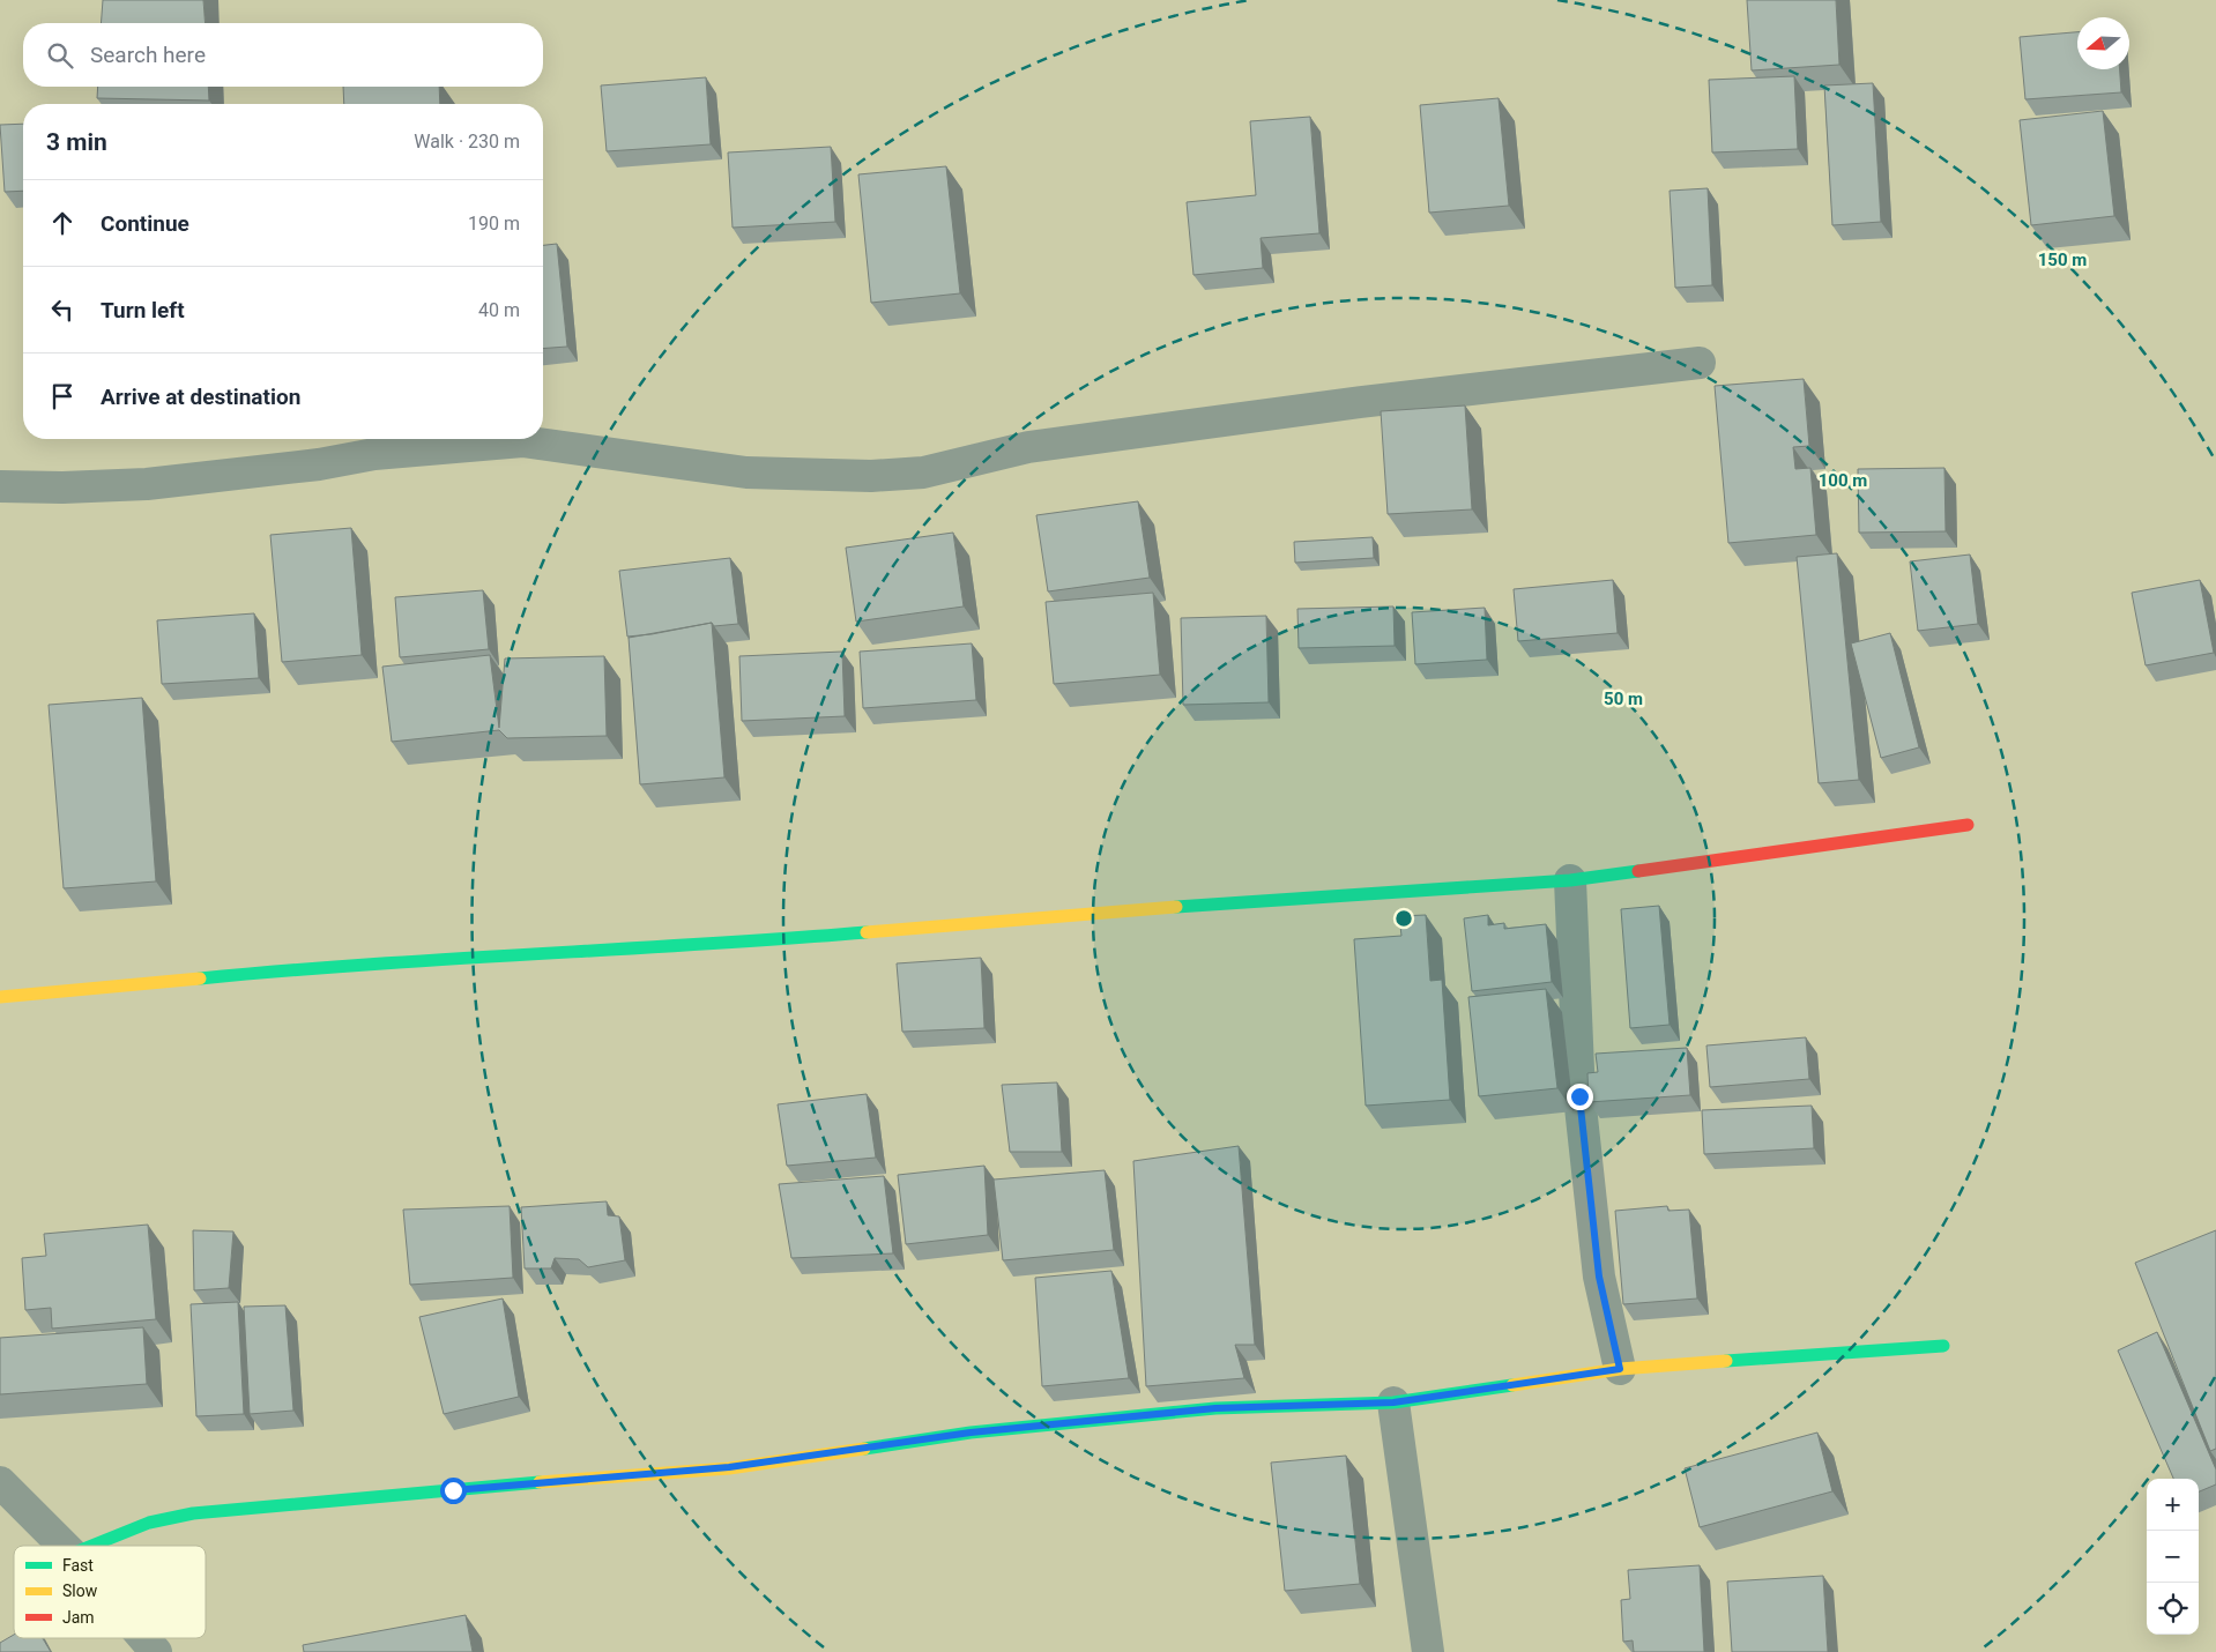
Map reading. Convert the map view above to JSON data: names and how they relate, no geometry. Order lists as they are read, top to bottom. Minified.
{"legend":["Fast","Slow","Jam"],"north":"left","page":{"search":"Search here","heading":["3 min","Walk · 230 m"],"list":[["Continue","190 m"],["Turn left","40 m"],"Arrive at destination"],"map_buttons":["+","−"]},"rings":["150 m","100 m","50 m"]}
